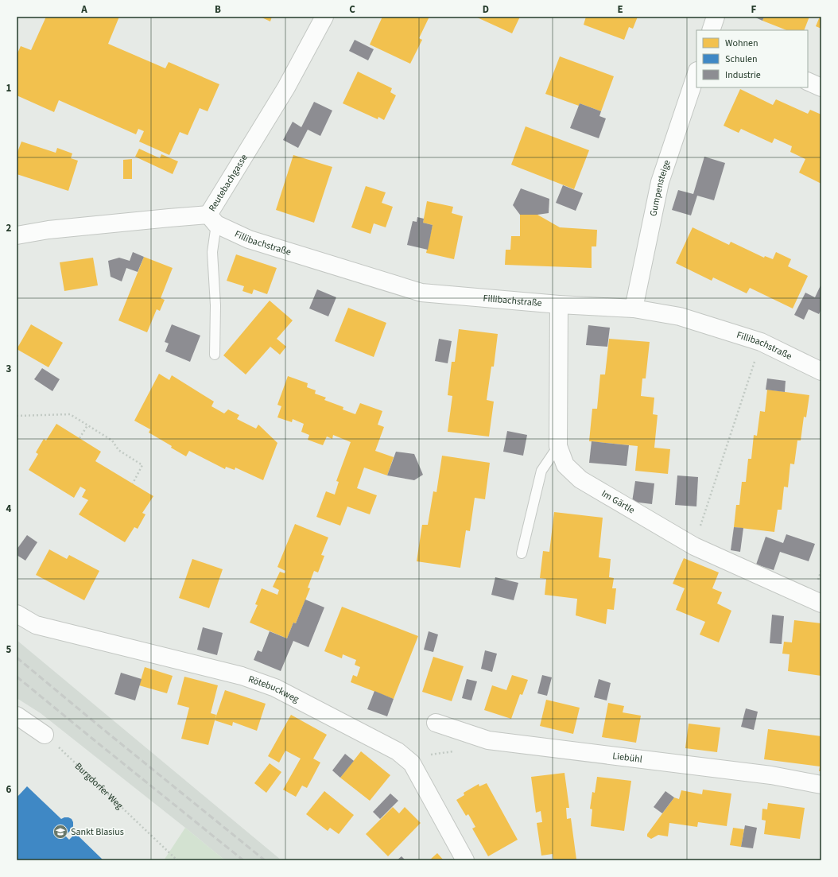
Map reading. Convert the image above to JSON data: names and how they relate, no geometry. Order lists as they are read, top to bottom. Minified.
{"streets":{"street":["Reutebachgasse","Gumpensteige","Fillibachstraße","Im Gärtle","Rötebuckweg","Liebühl"],"path":["Burgdorfer Weg"]},"crossings":[["Reutebachgasse","Fillibachstraße"],["Gumpensteige","Fillibachstraße"],["Fillibachstraße","Im Gärtle"]],"places":{"school or university":["Sankt Blasius"]},"legend":["Wohnen","Schulen","Industrie"],"grid":{"columns":["A","B","C","D","E","F"],"rows":["1","2","3","4","5","6"]}}
